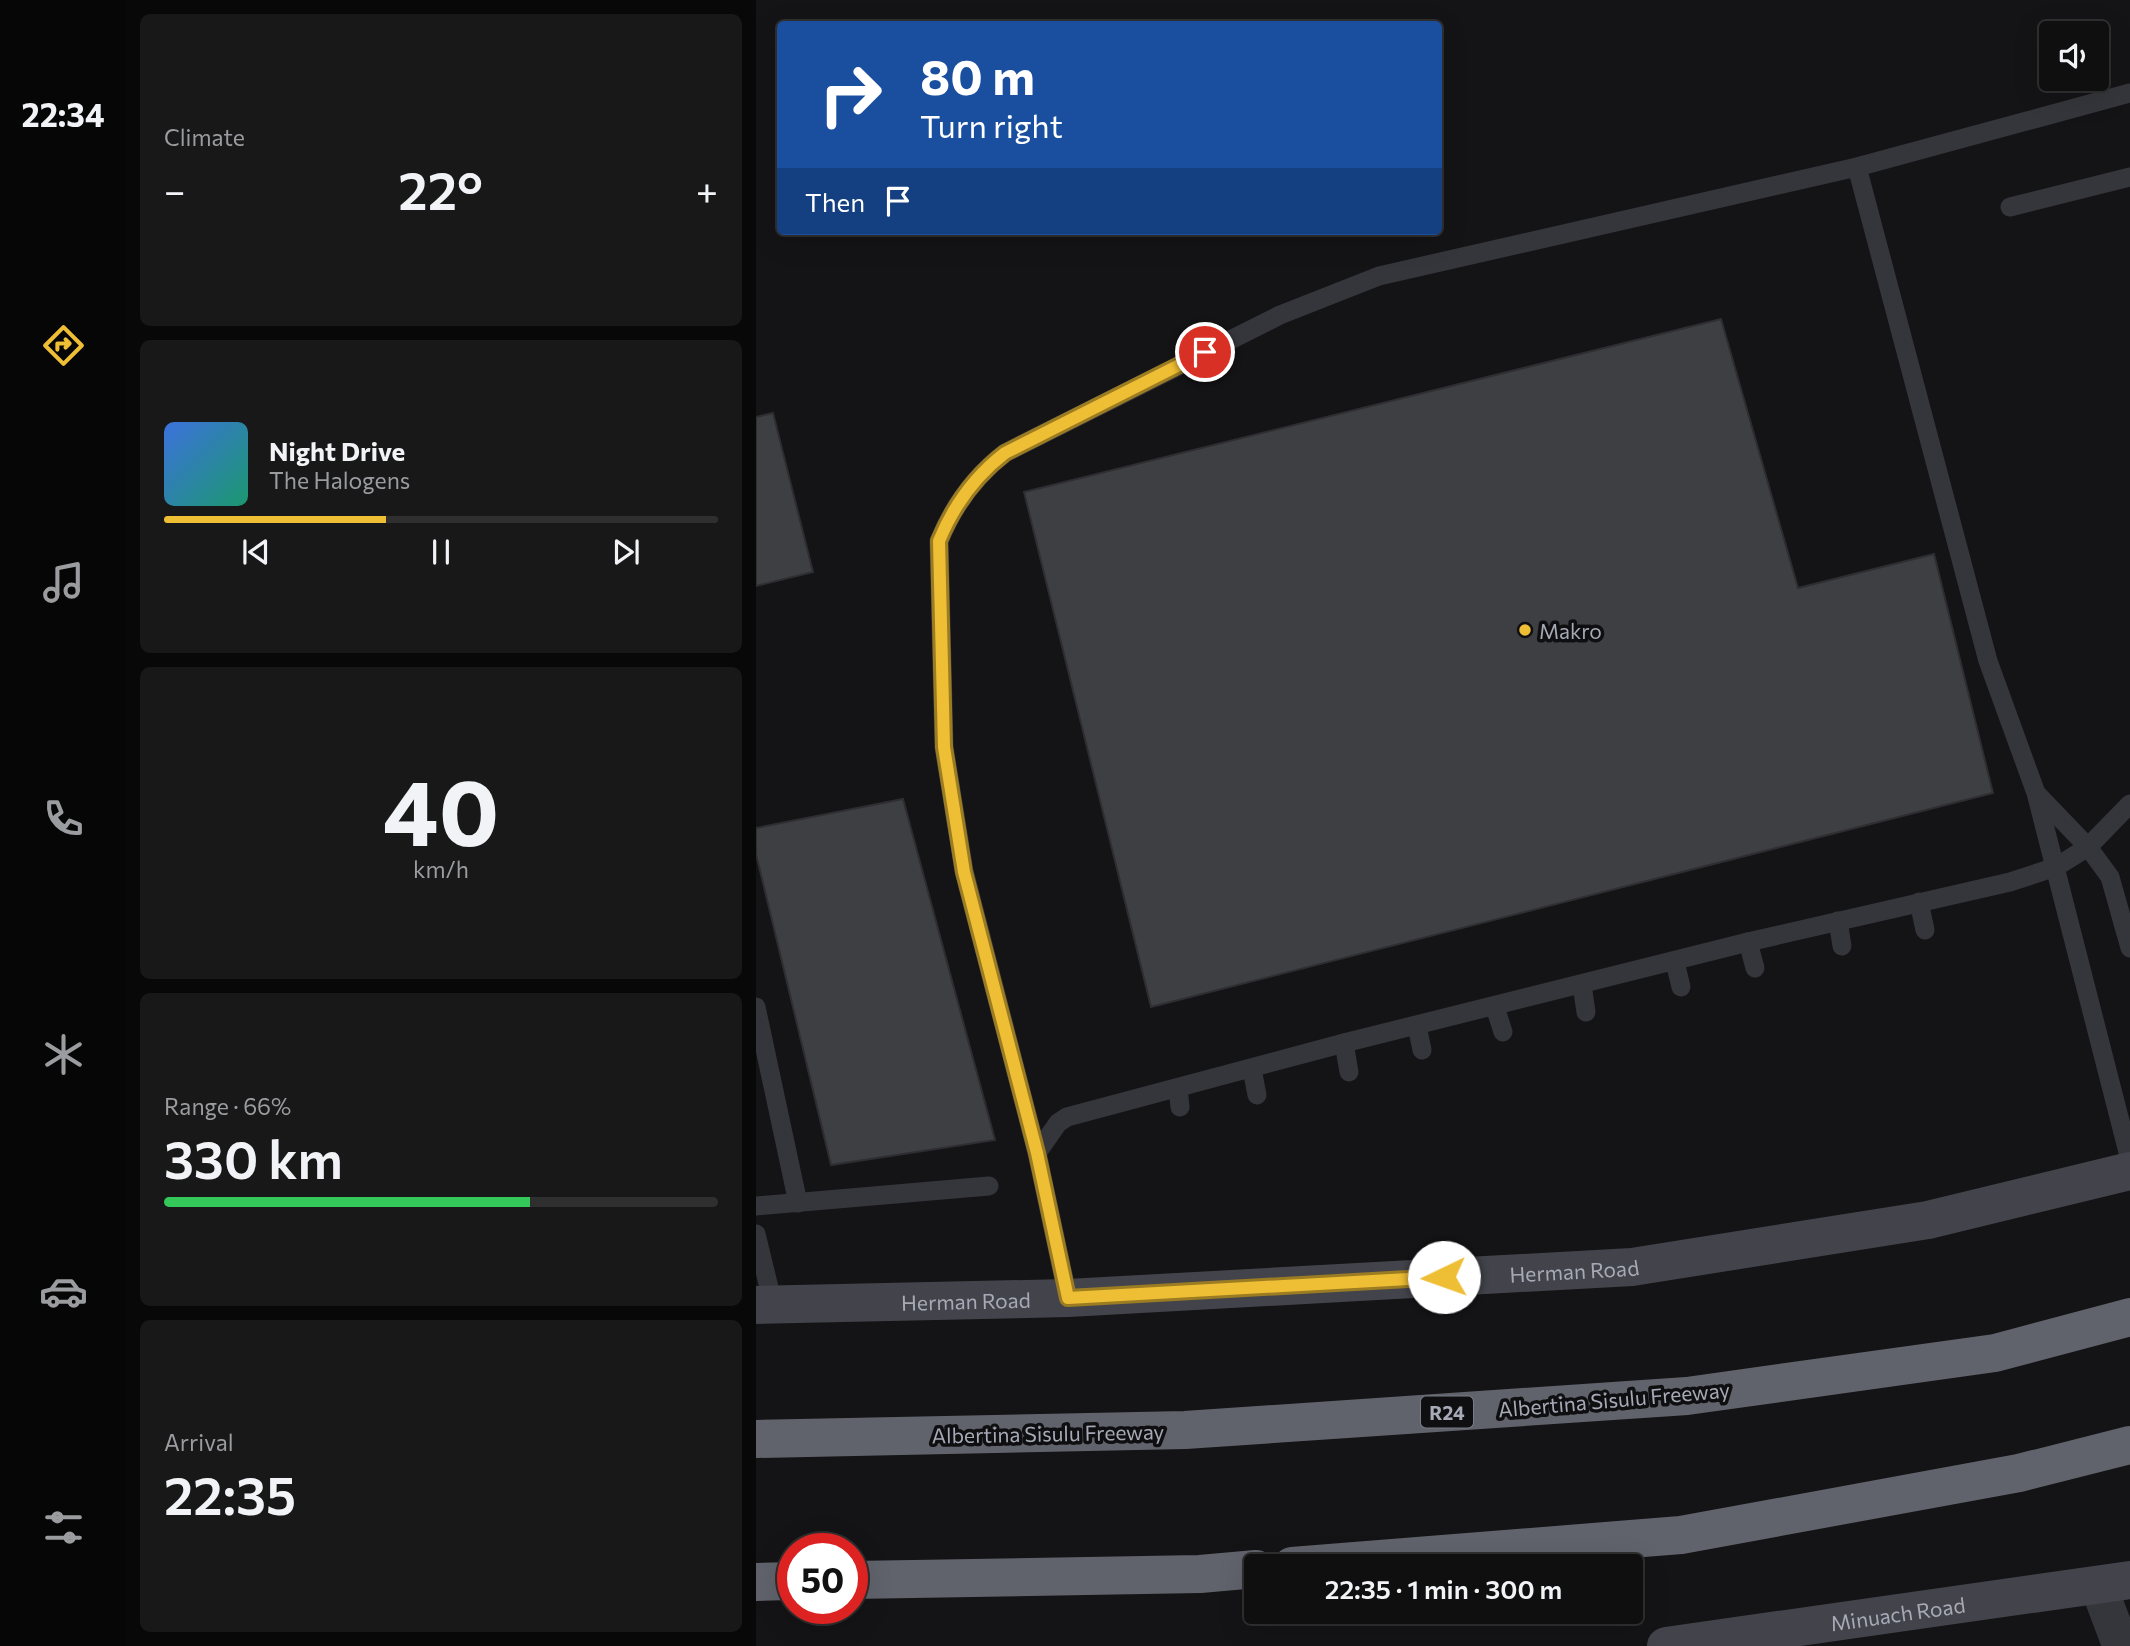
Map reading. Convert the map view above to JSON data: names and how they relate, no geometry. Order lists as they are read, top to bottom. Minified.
{"streets":{"highway":["Albertina Sisulu Freeway","R24"],"main road":["Herman Road","Minuach Road"]},"places":["Makro"],"page":{"tabs":"22:34","tile":["Climate",["40","km/h"],["Range · 66%","330 km"],["Arrival","22:35"]],"turn":["80 m","Turn right"],"heat":["−","22°","+"],"then":"Then","song":["Night Drive","The Halogens"],"limit":"50","trip":"22:35 · 1 min · 300 m"}}
